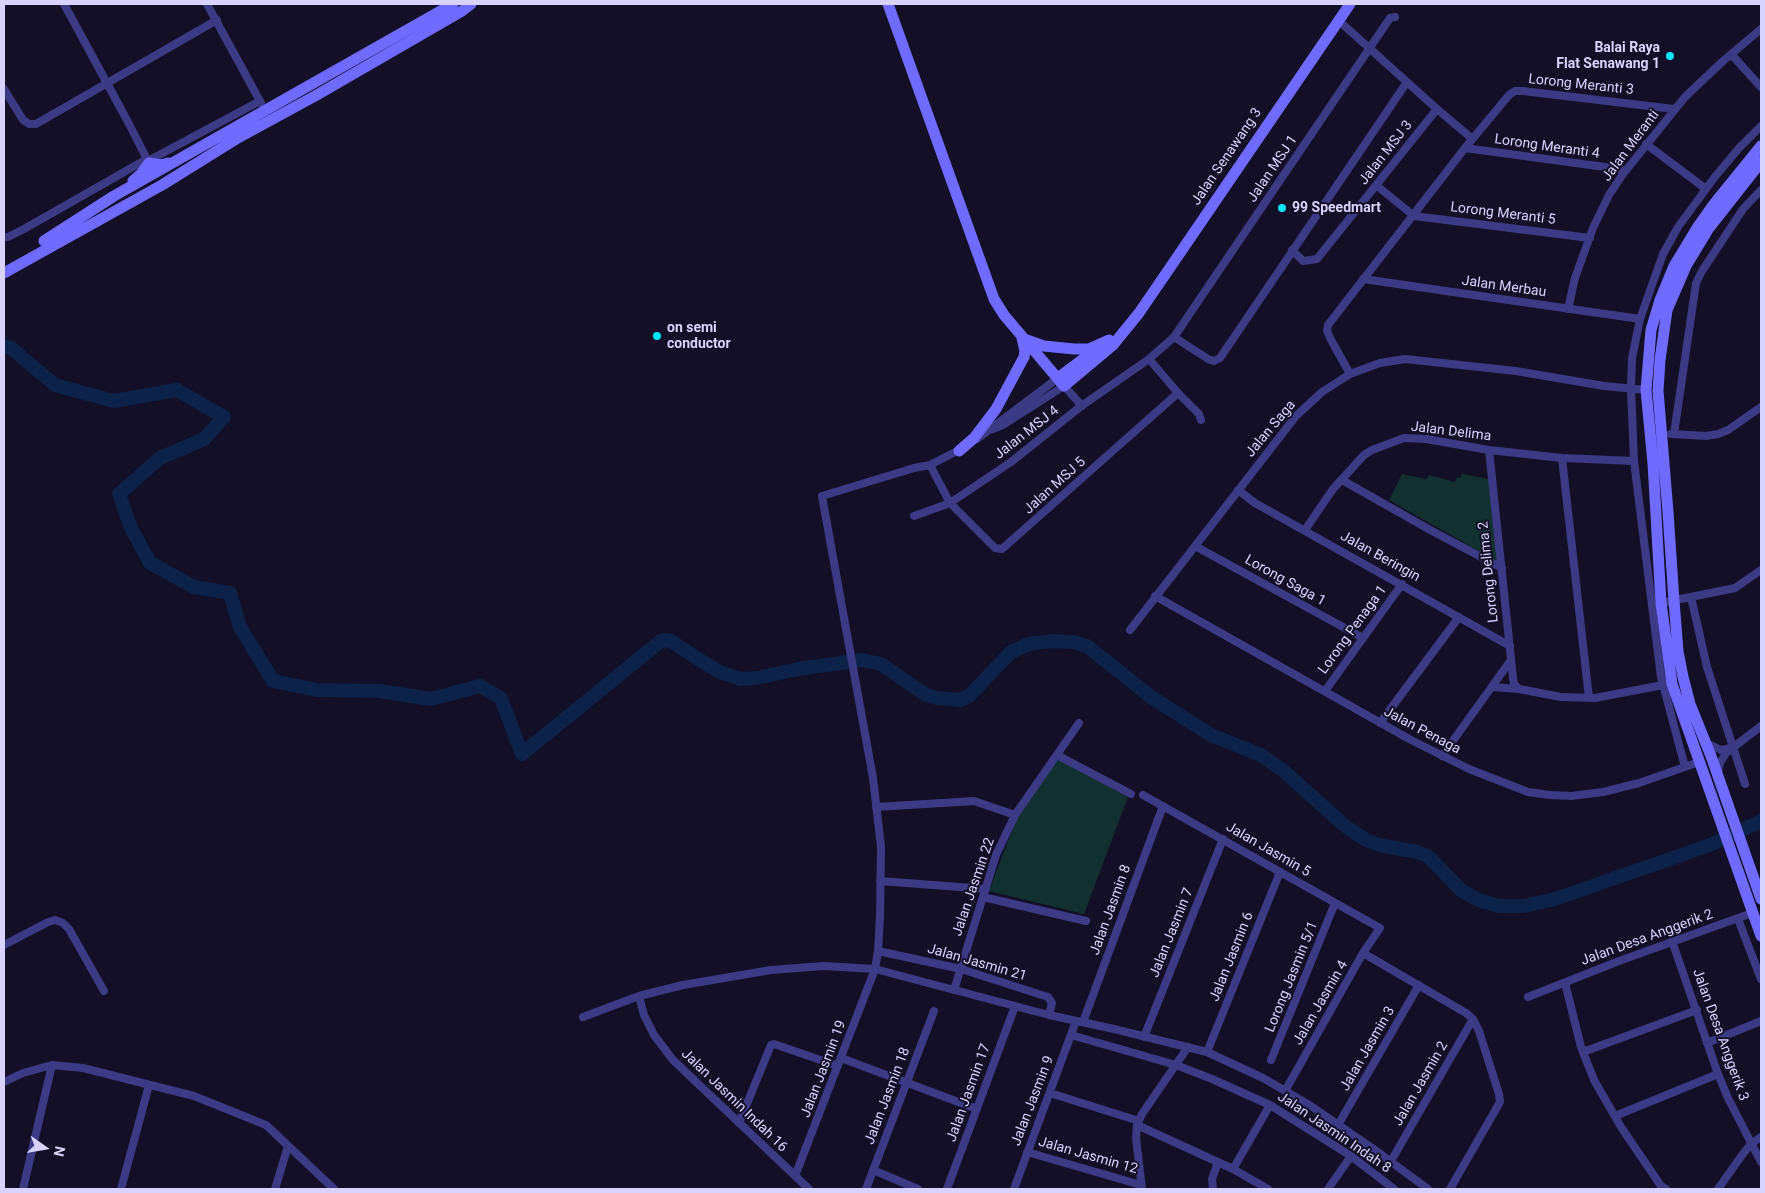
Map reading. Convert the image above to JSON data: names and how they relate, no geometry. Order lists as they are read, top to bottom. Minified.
{"streets":{"street":["Lorong Meranti 3","Jalan Meranti","Lorong Meranti 4","Jalan MSJ 3","Jalan Senawang 3","Jalan MSJ 1","Lorong Meranti 5","Jalan Merbau","Jalan Saga","Jalan Delima","Jalan MSJ 4","Jalan MSJ 5","Jalan Beringin","Lorong Delima 2","Lorong Saga 1","Lorong Penaga 1","Jalan Penaga","Jalan Jasmin 5","Jalan Jasmin 22","Jalan Jasmin 8","Jalan Jasmin 7","Jalan Desa Anggerik 2","Jalan Jasmin 6","Jalan Jasmin 21","Lorong Jasmin 5/1","Jalan Jasmin 4","Jalan Desa Anggerik 3","Jalan Jasmin 3","Jalan Jasmin 19","Jalan Jasmin 2","Jalan Jasmin 17","Jalan Jasmin 18","Jalan Jasmin Indah 16","Jalan Jasmin 9","Jalan Jasmin Indah 8","Jalan Jasmin 12"]},"crossings":[["Lorong Meranti 3","Jalan Meranti"],["Lorong Meranti 3","Lorong Meranti 4"],["Jalan Meranti","Lorong Meranti 4"],["Jalan Meranti","Lorong Meranti 5"],["Jalan Meranti","Jalan Merbau"],["Jalan MSJ 1","Jalan MSJ 4"],["Jalan Saga","Jalan Beringin"],["Jalan Saga","Lorong Saga 1"],["Jalan Saga","Jalan Penaga"],["Jalan Delima","Jalan Beringin"],["Jalan Delima","Lorong Delima 2"],["Jalan MSJ 4","Jalan MSJ 5"],["Jalan MSJ 5","Jalan Jasmin 19"],["Jalan Beringin","Lorong Delima 2"],["Jalan Beringin","Lorong Penaga 1"],["Lorong Saga 1","Lorong Penaga 1"],["Lorong Penaga 1","Jalan Penaga"],["Jalan Jasmin 5","Jalan Jasmin 8"],["Jalan Jasmin 5","Jalan Jasmin 7"],["Jalan Jasmin 5","Jalan Jasmin 6"],["Jalan Jasmin 5","Lorong Jasmin 5/1"],["Jalan Jasmin 5","Jalan Jasmin 4"],["Jalan Jasmin 22","Jalan Jasmin 21"],["Jalan Jasmin 8","Jalan Jasmin 9"],["Jalan Desa Anggerik 2","Jalan Desa Anggerik 3"],["Jalan Jasmin 21","Jalan Jasmin 19"],["Jalan Jasmin 19","Jalan Jasmin Indah 16"],["Jalan Jasmin 9","Jalan Jasmin Indah 8"],["Jalan Jasmin 9","Jalan Jasmin 12"]],"places":["Balai Raya Flat Senawang 1","99 Speedmart","on semi conductor"],"north":"right"}
